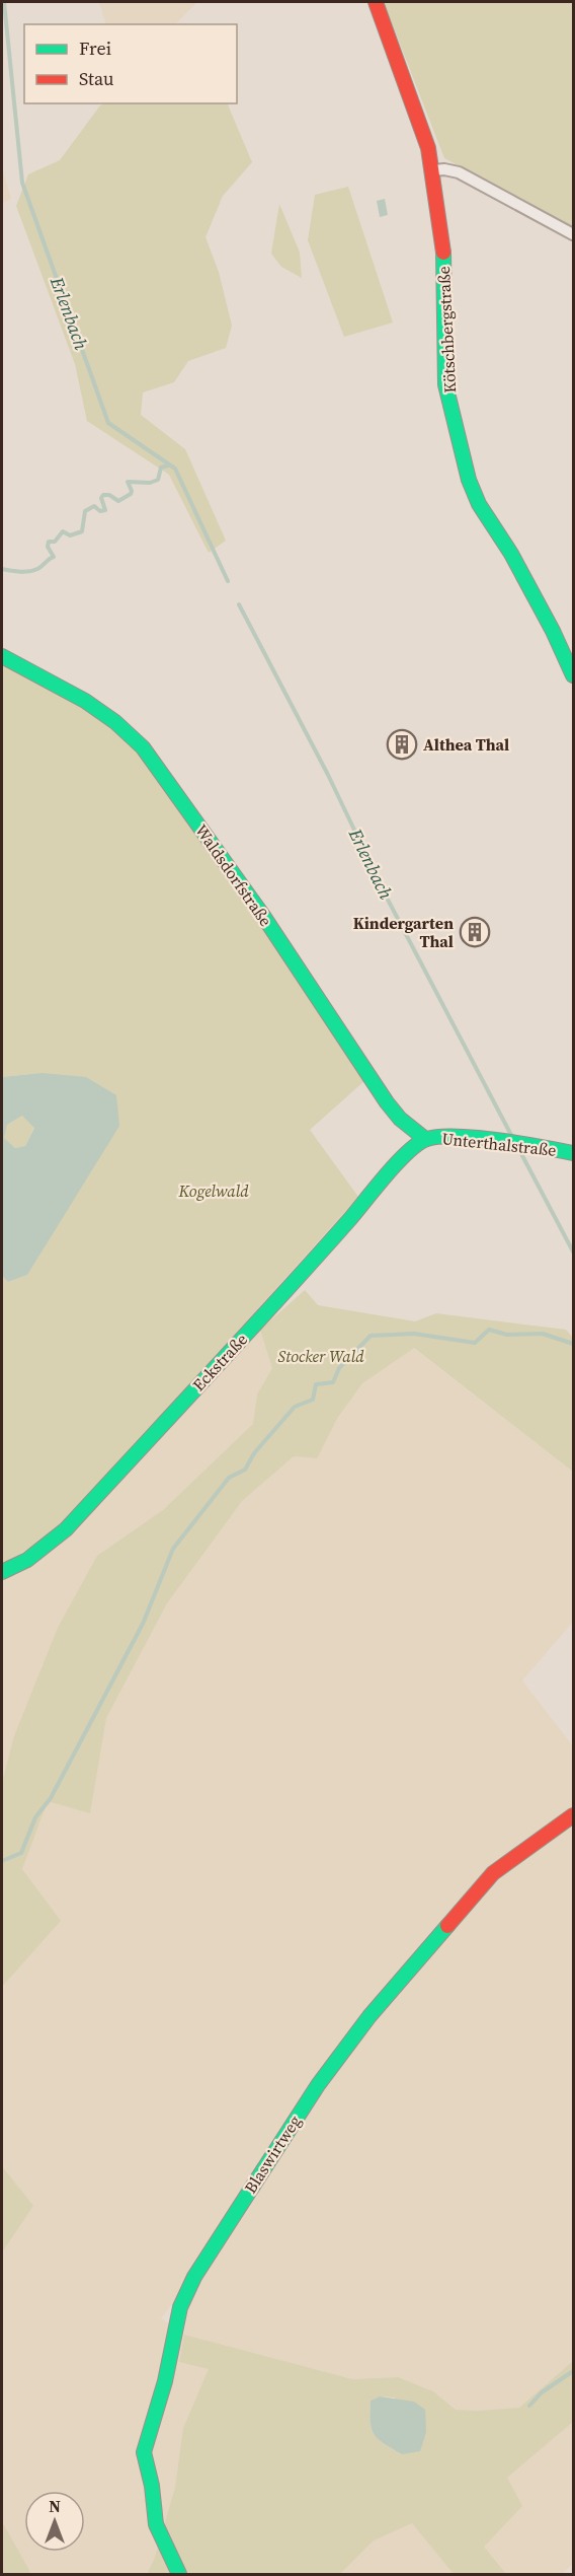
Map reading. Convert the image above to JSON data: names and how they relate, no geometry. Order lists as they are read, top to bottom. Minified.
{"streets":{"street":["Kötschbergstraße","Waldsdorfstraße","Unterthalstraße","Eckstraße","Blaswirtweg"]},"crossings":[["Waldsdorfstraße","Unterthalstraße"],["Waldsdorfstraße","Eckstraße"],["Unterthalstraße","Eckstraße"]],"water":["Erlenbach"],"parks":["Kogelwald","Stocker Wald"],"places":{"building":["Althea Thal","Kindergarten Thal"]},"legend":["Frei","Stau"],"north":"top"}
